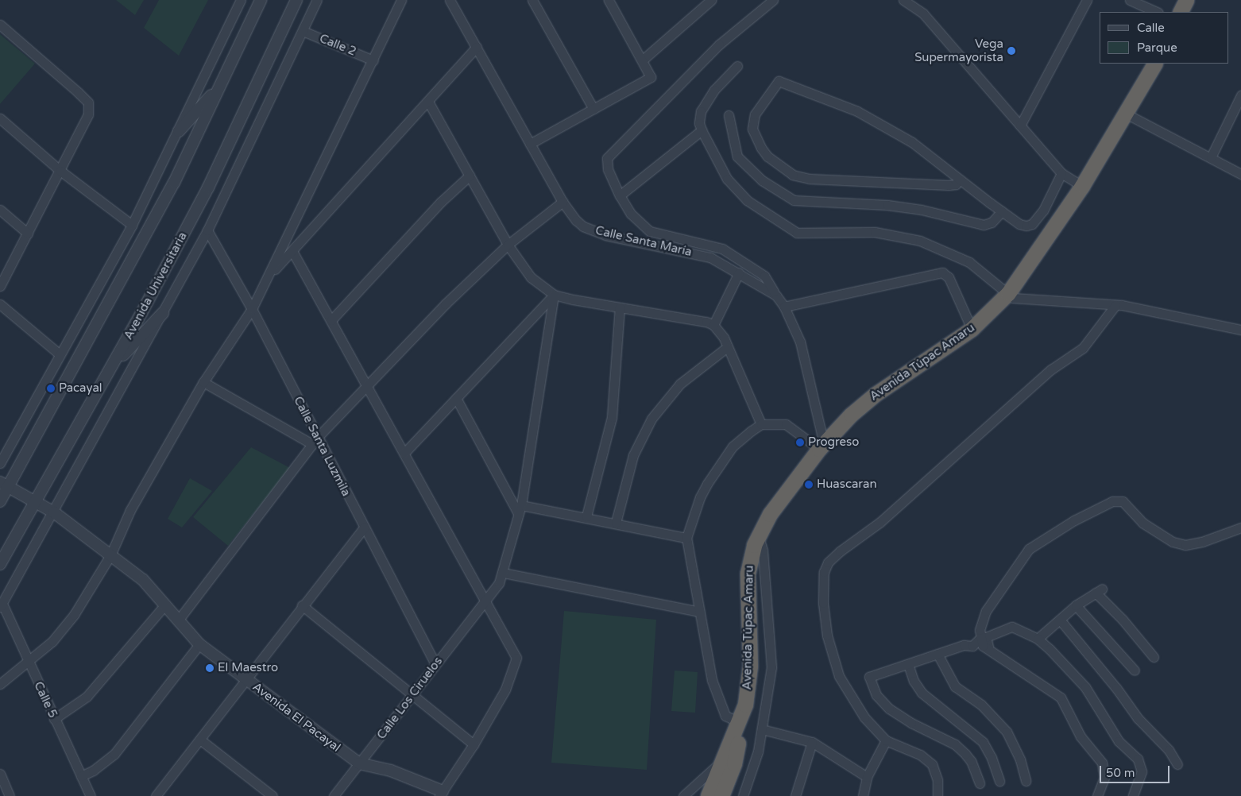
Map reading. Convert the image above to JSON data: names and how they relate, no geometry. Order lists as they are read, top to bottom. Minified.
{"streets":{"highway":["Avenida Túpac Amaru"],"street":["Calle 2","Calle Santa María","Avenida Universitaria","Calle Santa Luzmila","Calle Los Ciruelos","Calle 5","Avenida El Pacayal"]},"crossings":[["Calle Santa María","Avenida Túpac Amaru"],["Avenida Universitaria","Avenida El Pacayal"],["Calle Santa Luzmila","Calle Los Ciruelos"],["Calle Los Ciruelos","Avenida El Pacayal"]],"places":["Vega Supermayorista","Pacayal","Progreso","Huascaran","El Maestro"],"legend":["Calle","Parque"],"scale_bar":"50 m"}
